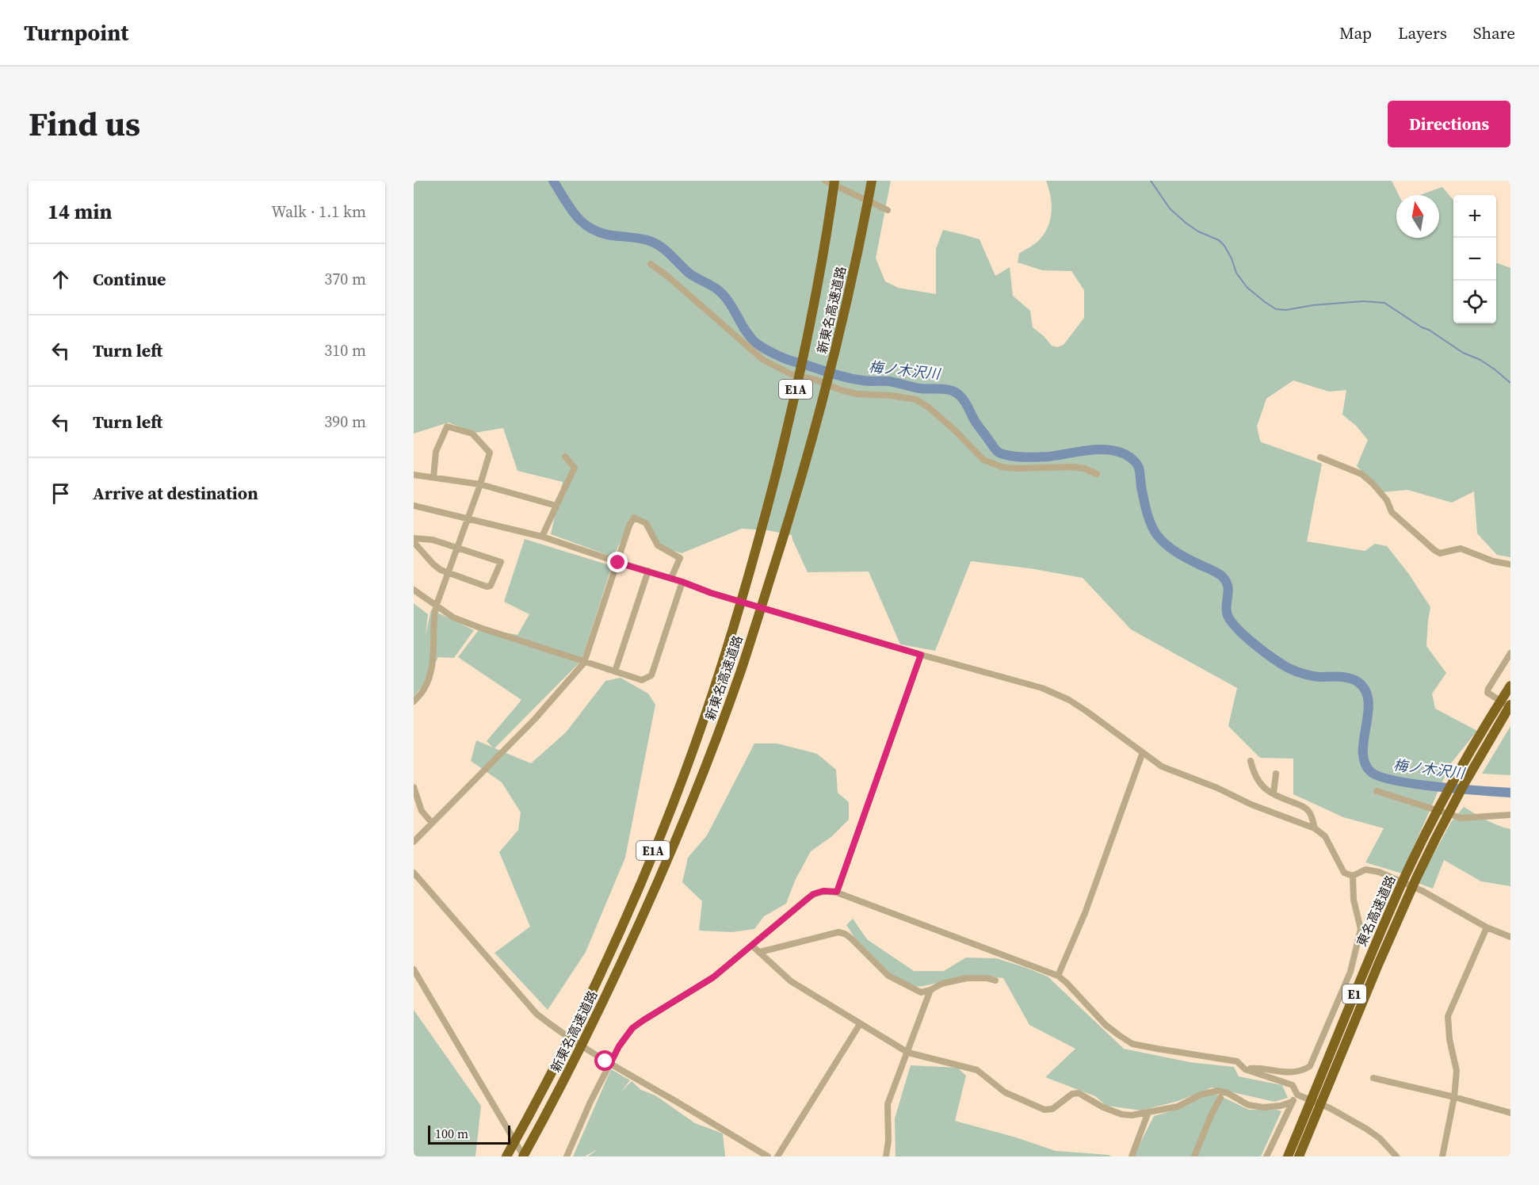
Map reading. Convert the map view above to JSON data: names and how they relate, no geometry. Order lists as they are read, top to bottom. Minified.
{"streets":{"highway":["新東名高速道路","E1A","東名高速道路","E1"]},"water":["梅ノ木沢川"],"scale_bar":"100 m","north":"top","page":{"header":"Turnpoint","nav":["Map","Layers","Share"],"title":"Find us","buttons":"Directions","heading":["14 min","Walk · 1.1 km"],"map_buttons":["+","−"],"list":[["Continue","370 m"],["Turn left","310 m"],["Turn left","390 m"],"Arrive at destination"],"scale":"100 m"}}
